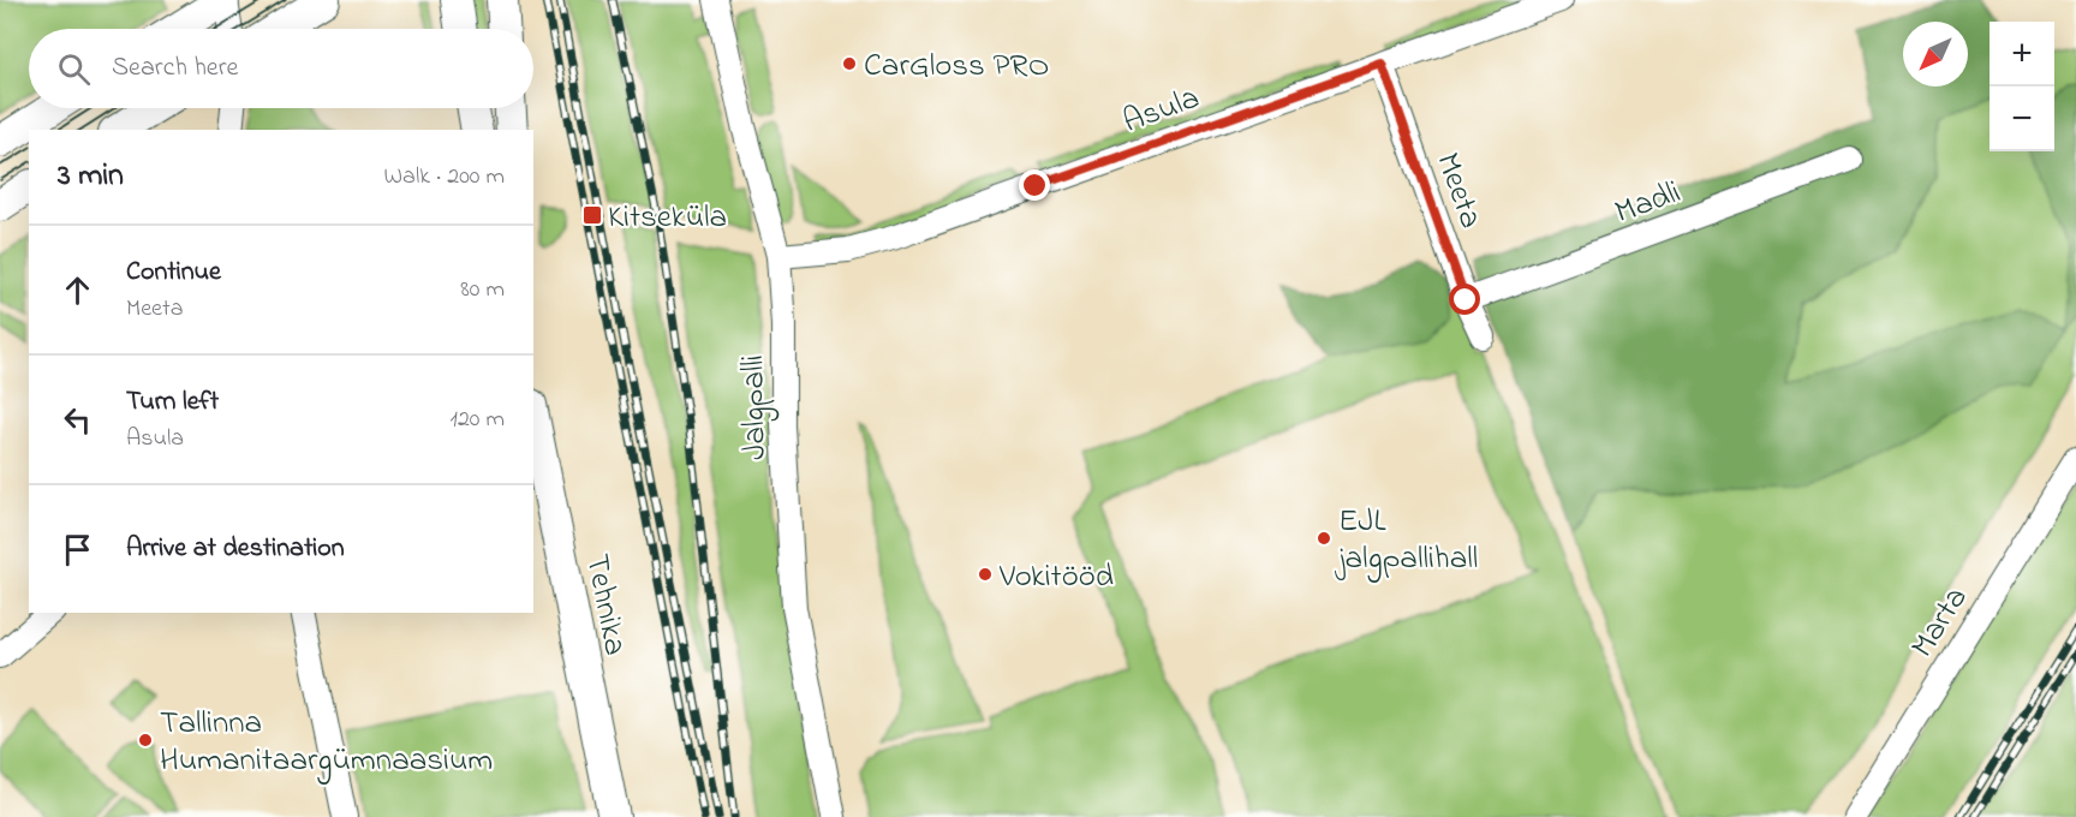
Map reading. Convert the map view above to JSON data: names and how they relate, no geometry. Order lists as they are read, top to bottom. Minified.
{"streets":{"main road":["Tehnika"],"street":["Asula","Meeta","Madli","Jalgpalli","Marta"]},"crossings":[["Asula","Meeta"],["Asula","Jalgpalli"],["Meeta","Madli"]],"places":{"other":["CarGloss PRO","EJL jalgpallihall","Vokitööd","Tallinna Humanitaargümnaasium"],"transit":["Kitseküla"]},"north":"bottom left","page":{"map_buttons":["+","−"],"search":"Search here","heading":["3 min","Walk · 200 m"],"list":[["Continue","Meeta","80 m"],["Turn left","Asula","120 m"],"Arrive at destination"]}}
